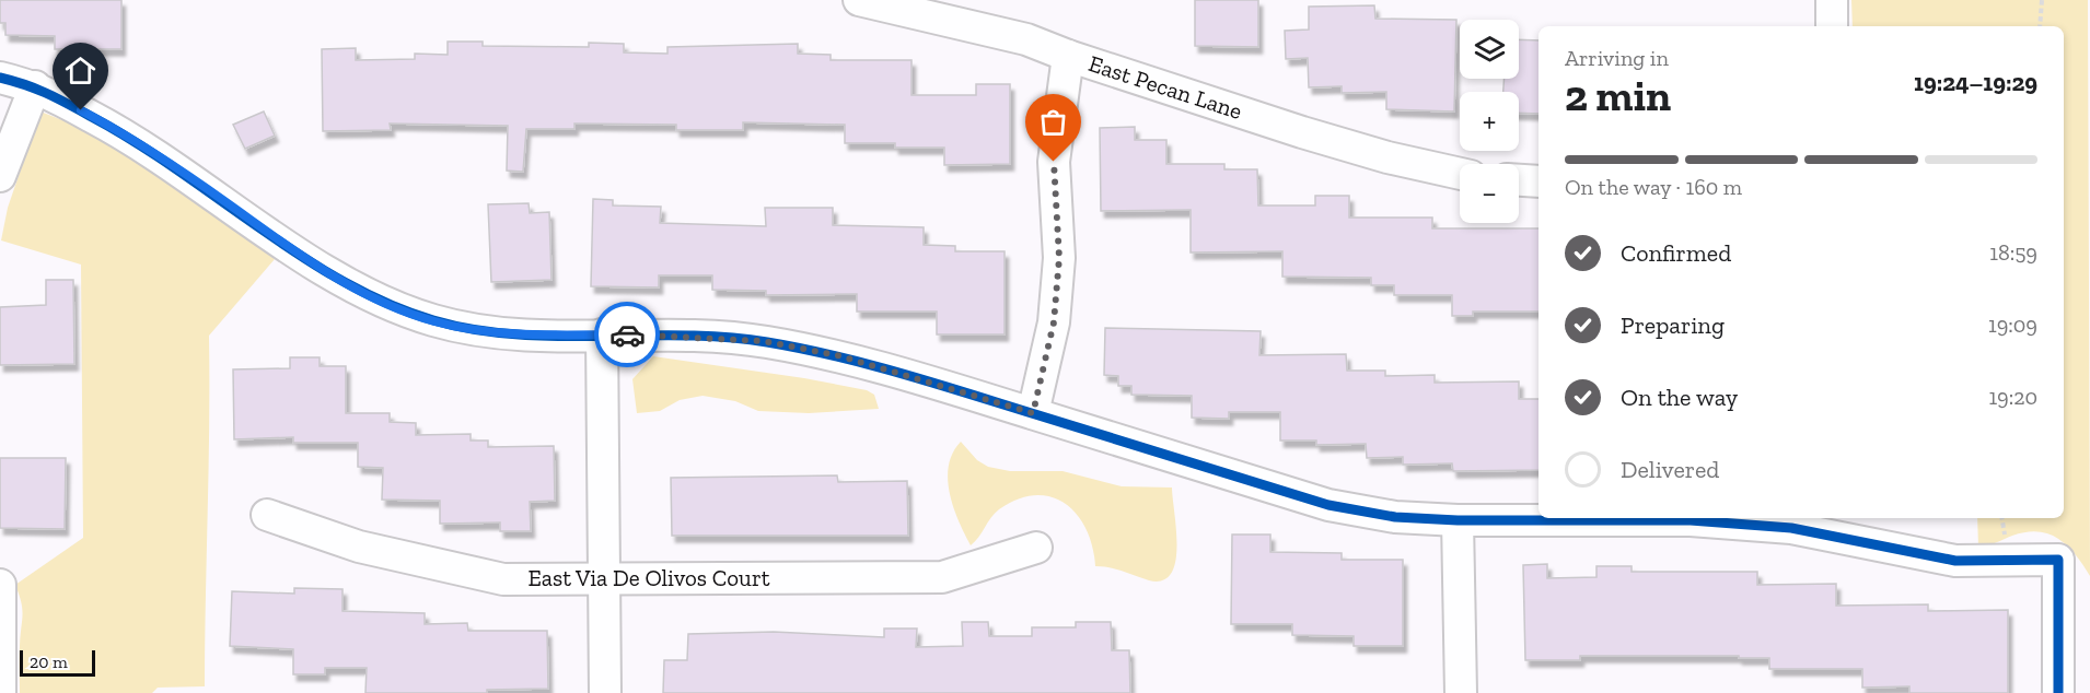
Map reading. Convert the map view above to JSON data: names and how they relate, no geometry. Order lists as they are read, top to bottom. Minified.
{"streets":{"street":["East Pecan Lane","East Via De Olivos Court"]},"scale_bar":"20 m","page":{"map_buttons":["+","−"],"heading":["2 min","Arriving in","19:24–19:29"],"bar":"On the way · 160 m","list":[["Confirmed","18:59"],["Preparing","19:09"],["On the way","19:20"],"Delivered"],"scale":"20 m"}}
